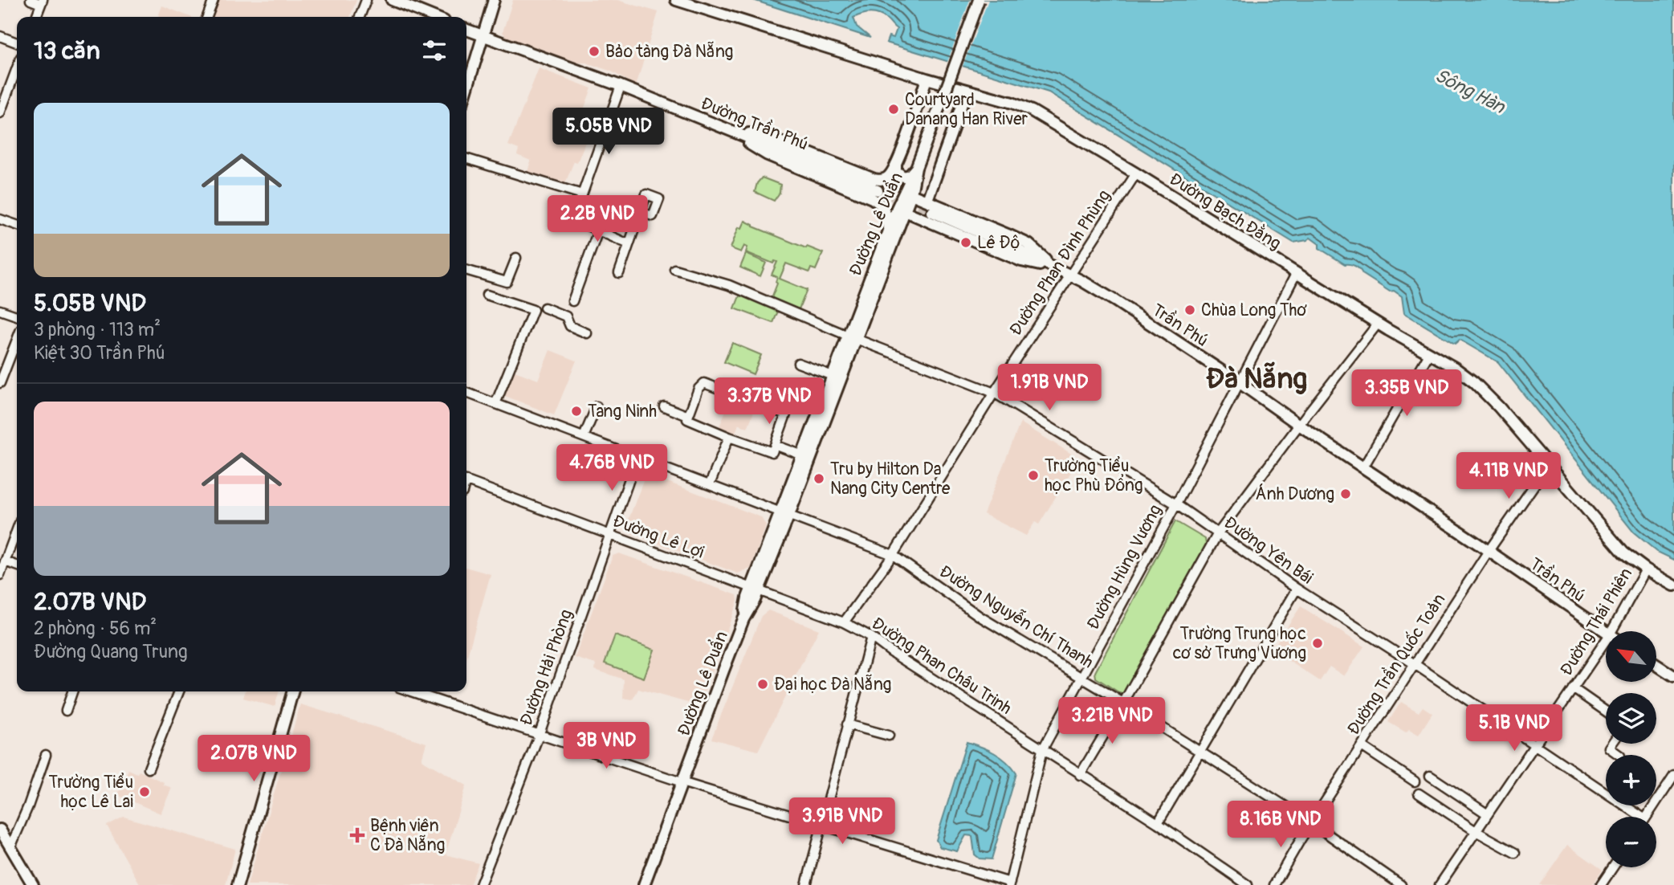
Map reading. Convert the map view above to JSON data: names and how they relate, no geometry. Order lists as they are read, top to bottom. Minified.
{"streets":{"main road":["Đường Trần Phú","Đường Bạch Đằng","Đường Lê Duẩn","Trần Phú"],"street":["Đường Phan Đình Phùng","Đường Lê Lợi","Đường Yên Bái","Đường Hùng Vương","Đường Nguyễn Chí Thanh","Đường Thái Phiên","Đường Trần Quốc Toản","Đường Phan Châu Trinh","Đường Hải Phòng"]},"crossings":[["Đường Bạch Đằng","Đường Phan Đình Phùng"],["Đường Bạch Đằng","Đường Hùng Vương"],["Đường Bạch Đằng","Đường Thái Phiên"],["Đường Bạch Đằng","Đường Trần Quốc Toản"],["Đường Lê Duẩn","Trần Phú"],["Đường Lê Duẩn","Đường Lê Lợi"],["Đường Lê Duẩn","Đường Yên Bái"],["Đường Lê Duẩn","Đường Nguyễn Chí Thanh"],["Đường Phan Đình Phùng","Trần Phú"],["Đường Phan Đình Phùng","Đường Lê Lợi"],["Đường Phan Đình Phùng","Đường Yên Bái"],["Đường Phan Đình Phùng","Đường Nguyễn Chí Thanh"],["Đường Phan Đình Phùng","Đường Phan Châu Trinh"],["Trần Phú","Đường Hùng Vương"],["Trần Phú","Đường Trần Quốc Toản"],["Đường Lê Lợi","Đường Phan Châu Trinh"],["Đường Lê Lợi","Đường Hải Phòng"],["Đường Yên Bái","Đường Hùng Vương"],["Đường Yên Bái","Đường Thái Phiên"],["Đường Yên Bái","Đường Trần Quốc Toản"],["Đường Hùng Vương","Đường Nguyễn Chí Thanh"],["Đường Hùng Vương","Đường Phan Châu Trinh"],["Đường Nguyễn Chí Thanh","Đường Trần Quốc Toản"],["Đường Nguyễn Chí Thanh","Đường Hải Phòng"]],"districts":["Đà Nẵng"],"water":["Sông Hàn"],"places":{"other":["Bảo tàng Đà Nẵng","Courtyard Danang Han River","Lê Độ","Chùa Long Thơ","Tang Ninh","Trường Tiểu học Phù Đổng","Tru by Hilton Da Nang City Centre","Ánh Dương","Trường Trung học cơ sở Trưng Vương","Đại học Đà Nẵng","Trường Tiểu học Lê Lai"],"health":["Bệnh viện C Đà Nẵng"]},"north":"top left","page":{"heading":"13 căn","list":[{"name":"5.05B VND","note":"3 phòng · 113 m² · Kiệt 30 Trần Phú"},{"name":"2.07B VND","note":"2 phòng · 56 m² · Đường Quang Trung"}],"price":["5.05B VND","2.2B VND","1.91B VND","3.35B VND","3.37B VND","4.76B VND","4.11B VND","3.21B VND","5.1B VND","3B VND","2.07B VND","3.91B VND","8.16B VND"],"map_buttons":["+","−"]}}
